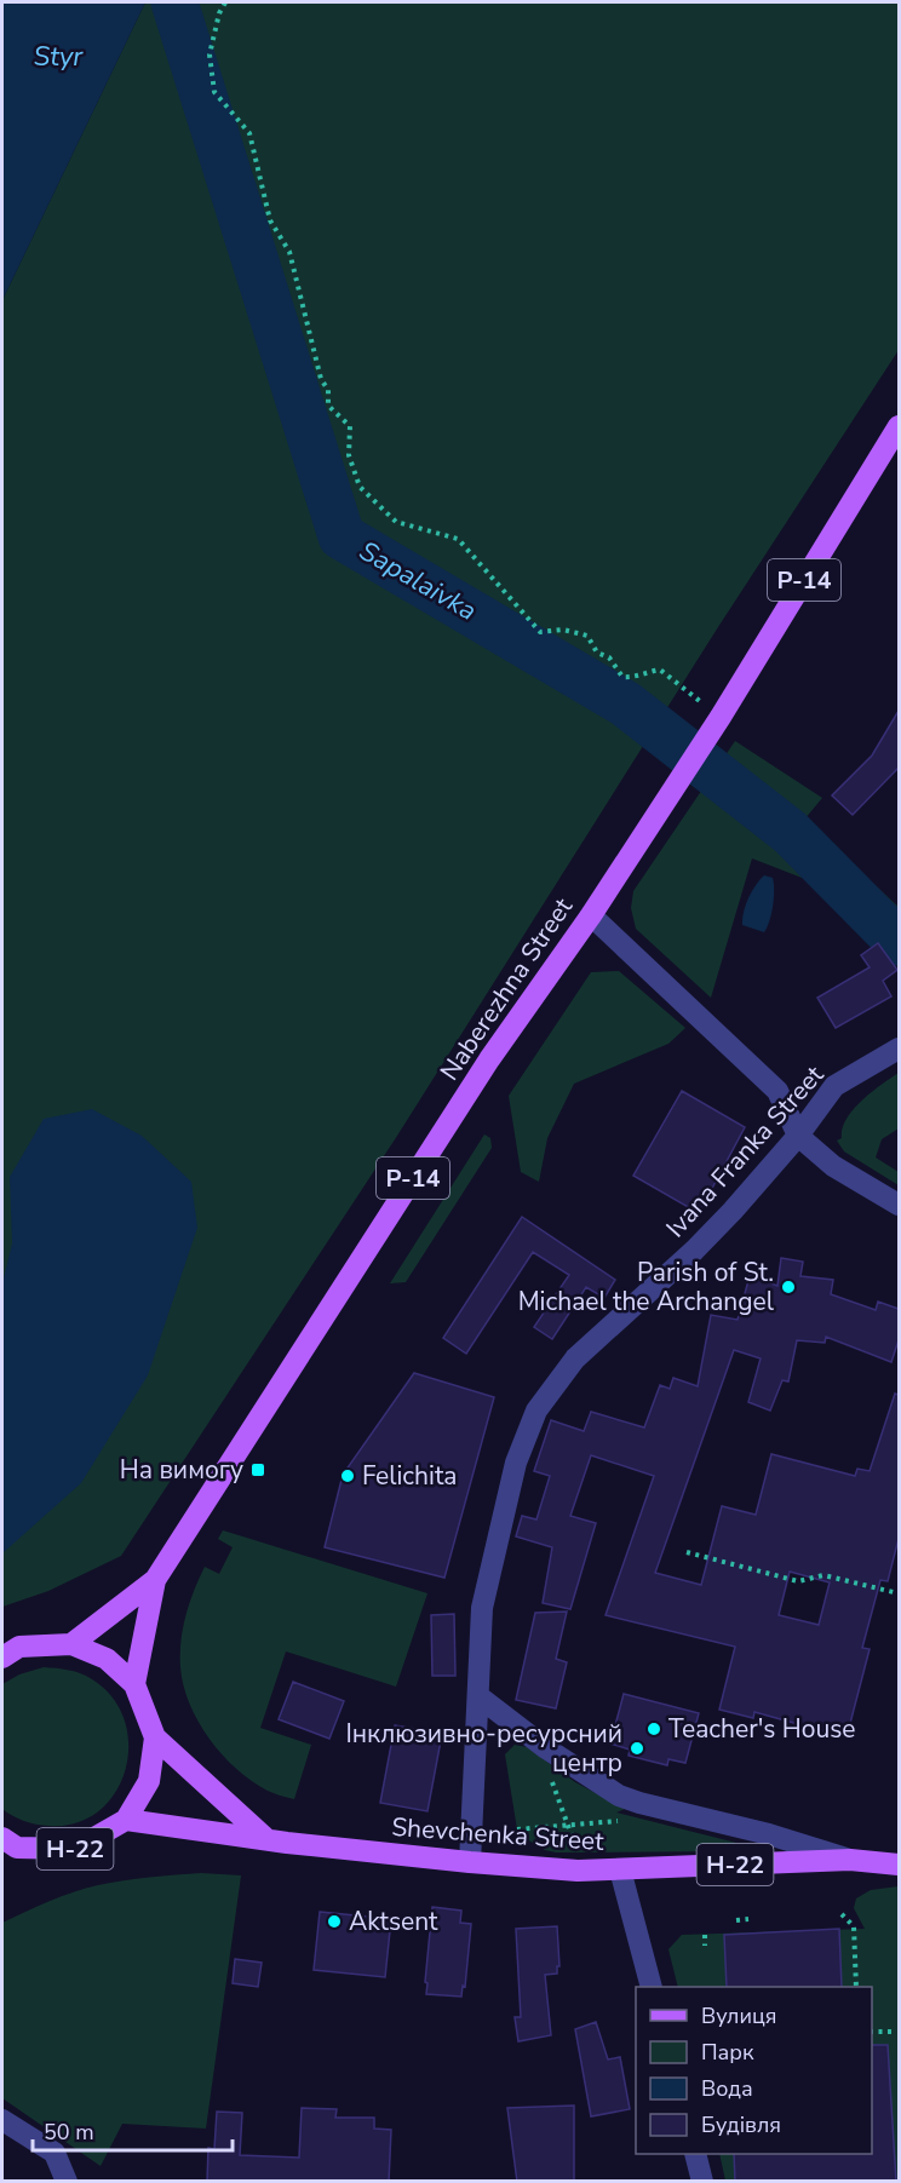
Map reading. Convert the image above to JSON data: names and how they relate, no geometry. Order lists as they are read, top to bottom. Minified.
{"streets":{"main road":["Р-14","Naberezhna Street","Shevchenka Street","Н-22"],"street":["Ivana Franka Street"]},"crossings":[["Ivana Franka Street","Shevchenka Street"],["Shevchenka Street","Н-22"]],"water":["Styr","Sapalaivka"],"places":{"other":["Parish of St. Michael the Archangel","Felichita","Teacher's House","Інклюзивно-ресурсний центр","Aktsent"],"transit":["На вимогу"]},"legend":["Вулиця","Парк","Вода","Будівля"],"scale_bar":"50 m"}
